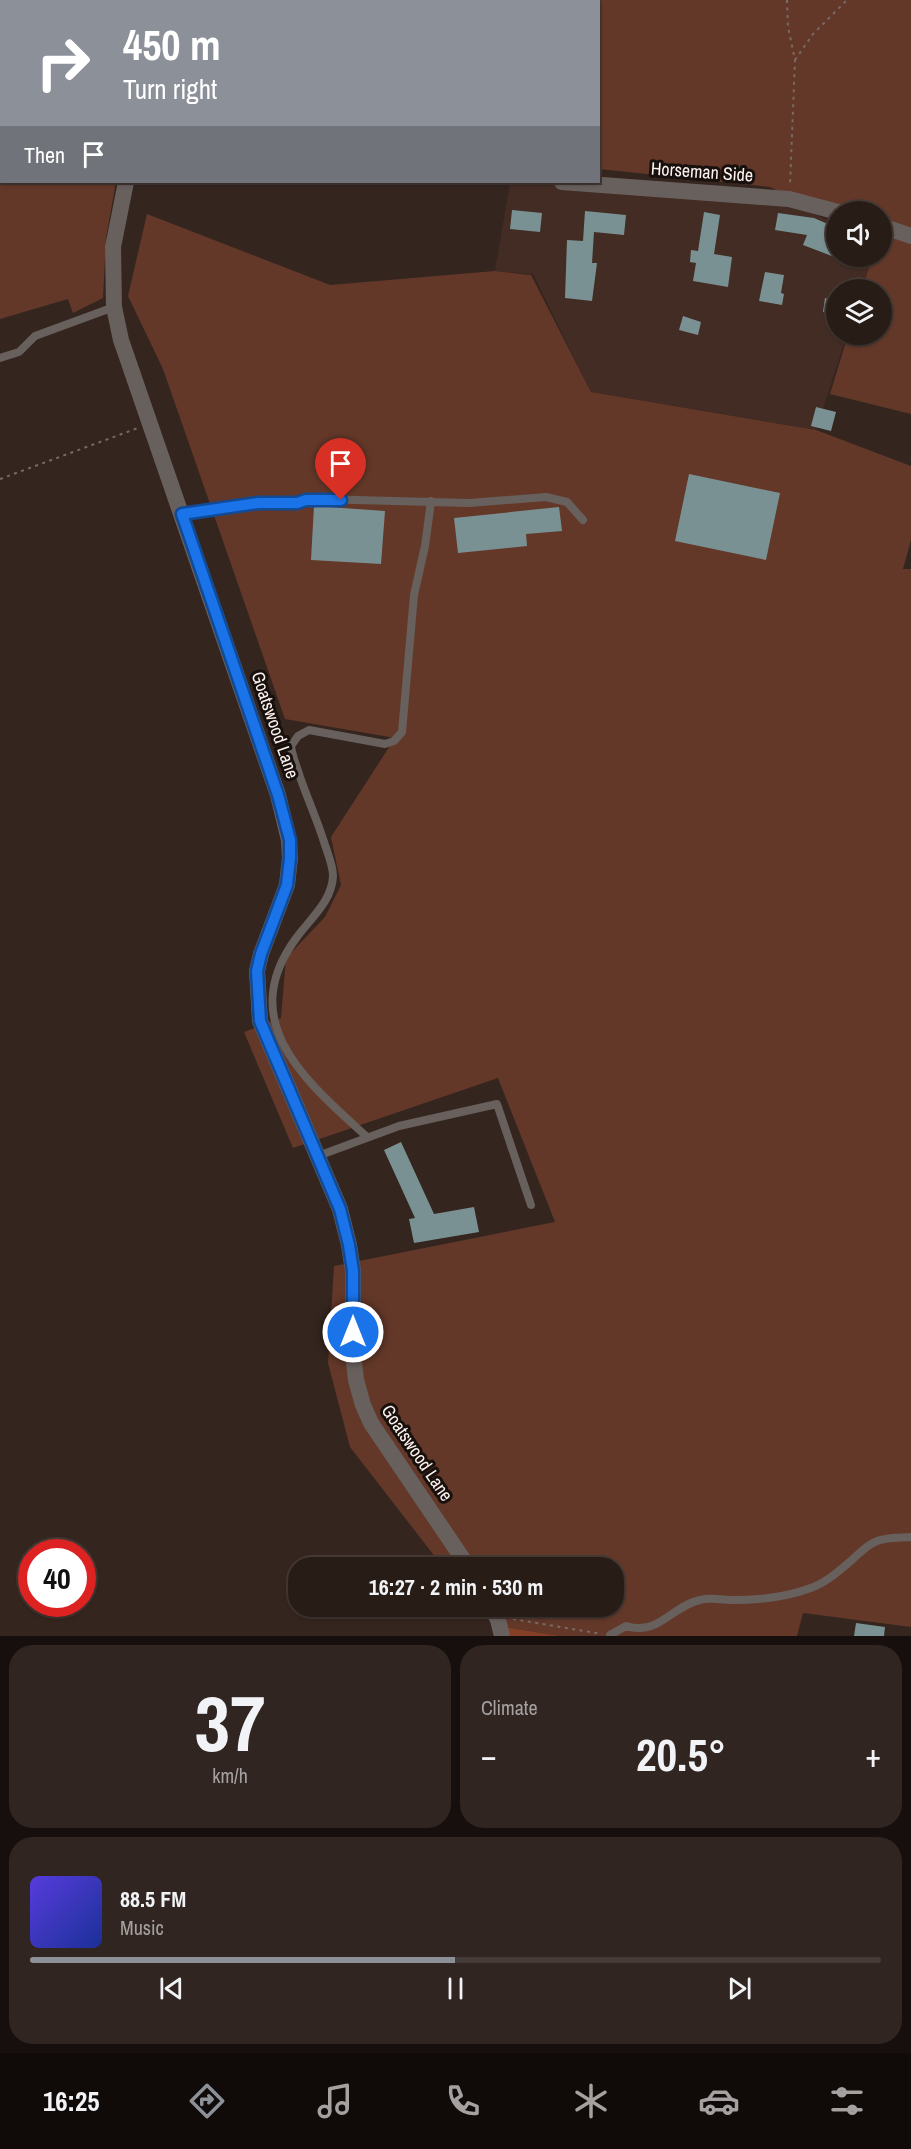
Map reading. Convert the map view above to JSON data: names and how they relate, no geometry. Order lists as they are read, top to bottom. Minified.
{"streets":{"street":["Horseman Side","Goatswood Lane"]},"page":{"turn":["450 m","Turn right"],"then":"Then","limit":"40","trip":"16:27 · 2 min · 530 m","tile":[["37","km/h"],"Climate"],"heat":["−","20.5°","+"],"song":["88.5 FM","Music"],"tabs":"16:25"}}
